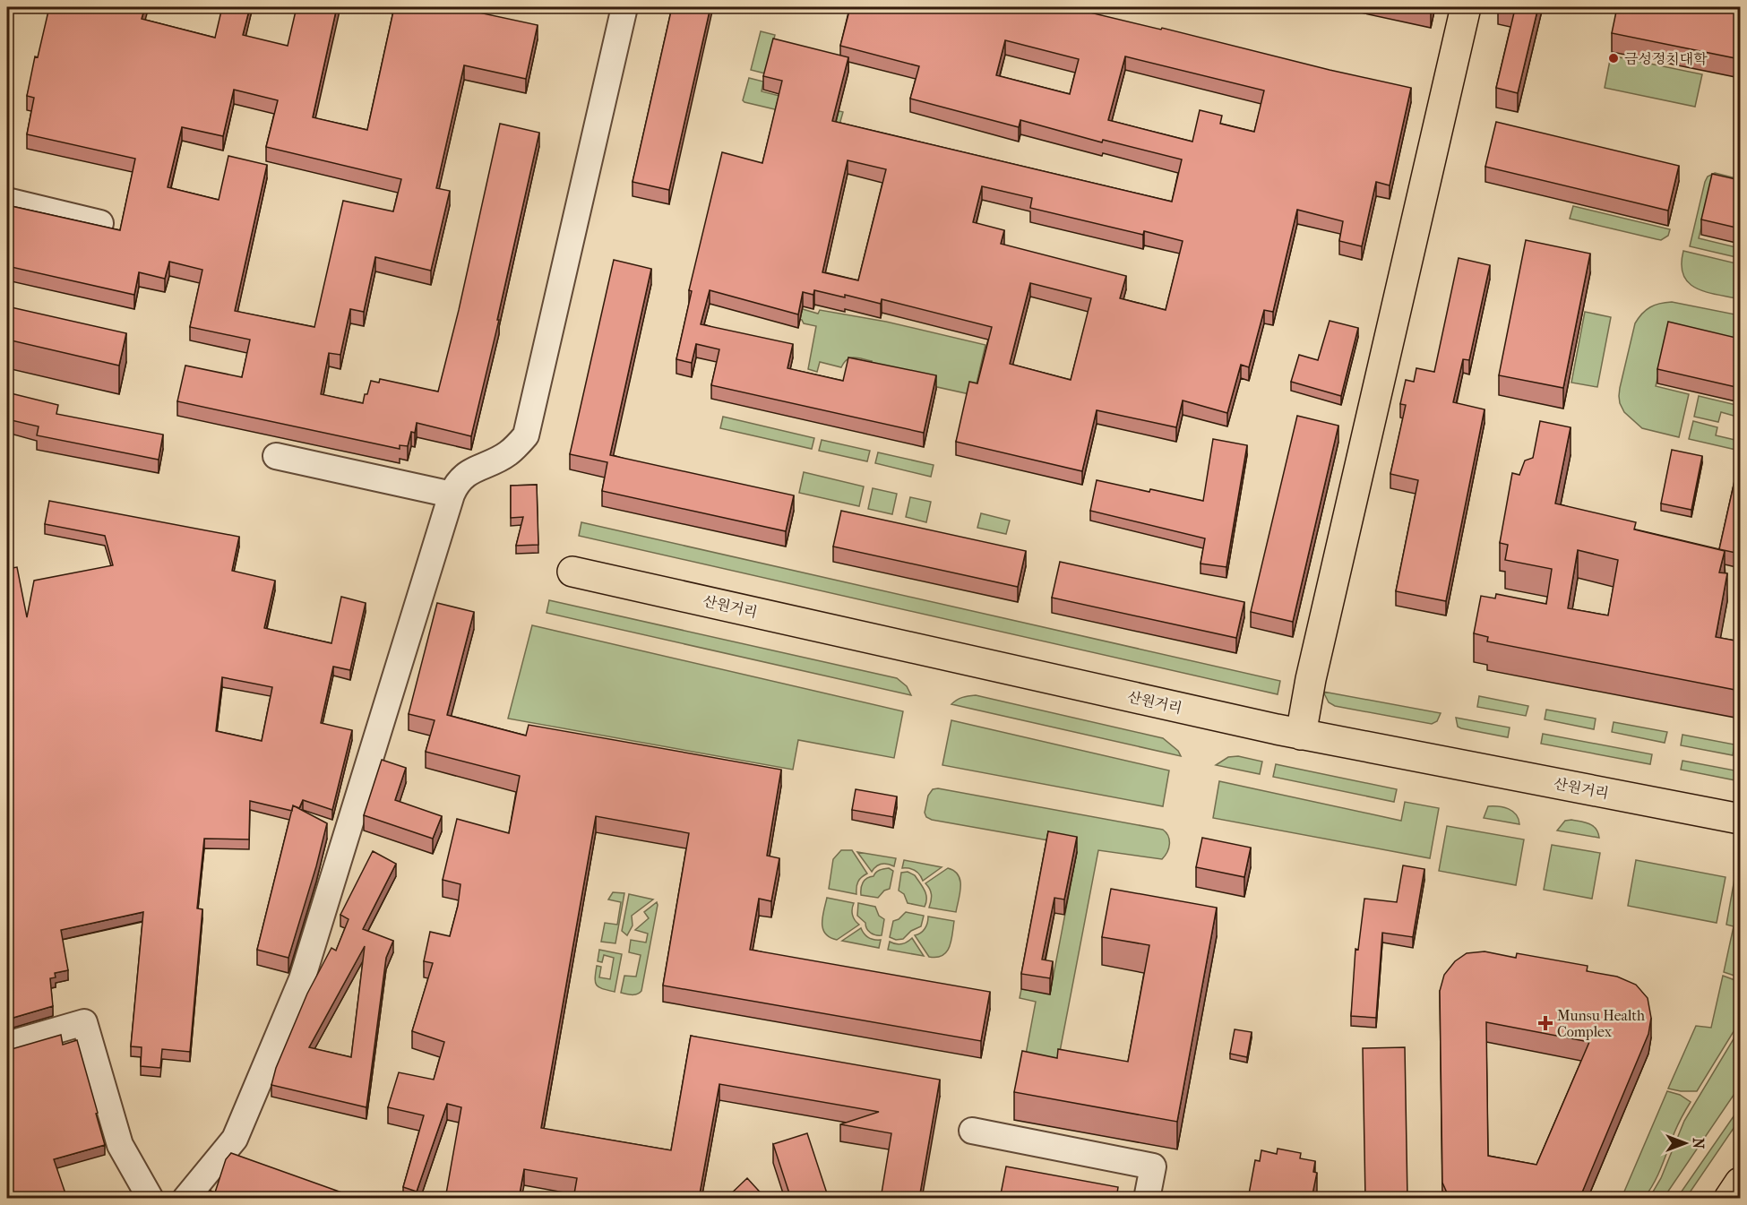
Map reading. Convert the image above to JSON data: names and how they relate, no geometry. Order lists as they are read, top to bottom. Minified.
{"streets":{"main road":["산원거리"]},"places":{"other":["금성정치대학"],"health":["Munsu Health Complex"]},"north":"right"}
